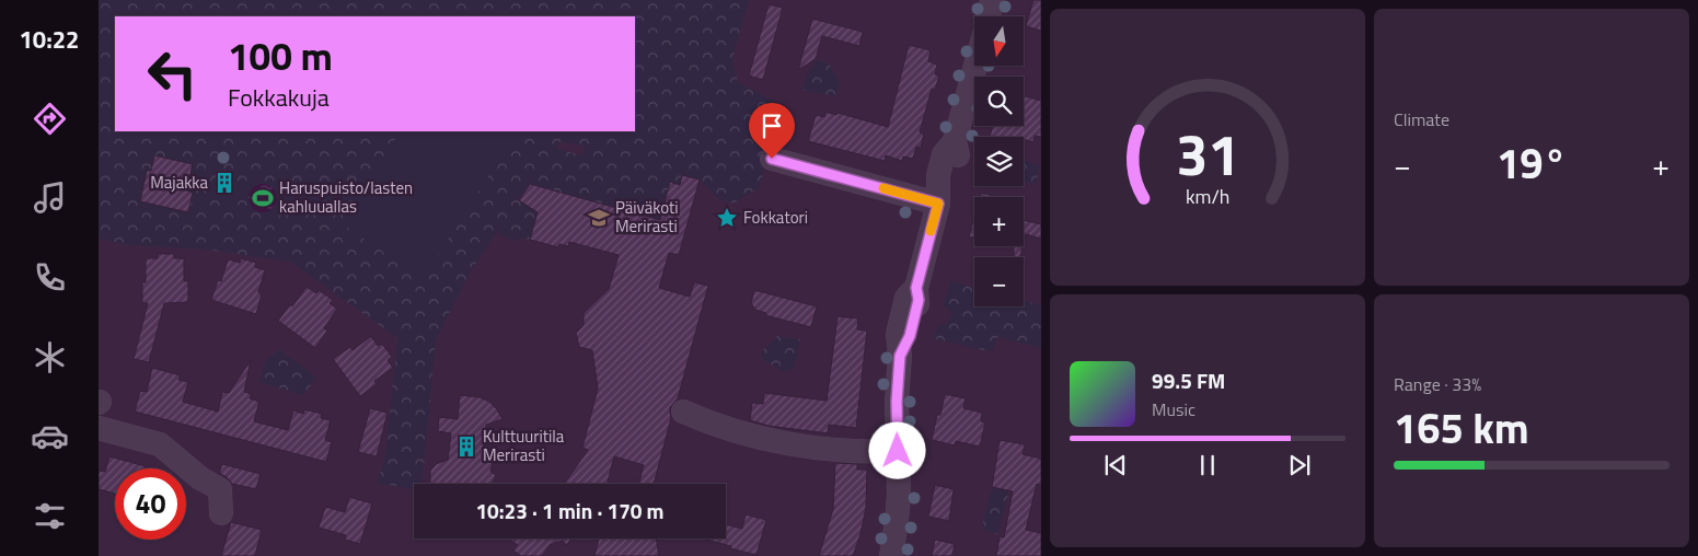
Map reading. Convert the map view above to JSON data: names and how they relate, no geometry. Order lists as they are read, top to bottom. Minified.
{"places":{"building":["Majakka","Kulttuuritila Merirasti"],"sports":["Haruspuisto/lasten kahluuallas"],"school or university":["Päiväkoti Merirasti"],"place":["Fokkatori"]},"north":"bottom","page":{"tabs":"10:22","tile":["Climate",["Range · 33%","165 km"]],"map_buttons":["+","−"],"turn":["100 m","Fokkakuja"],"heat":["−","19°","+"],"song":["99.5 FM","Music"],"limit":"40","trip":"10:23 · 1 min · 170 m","gauge":["31","km/h"]}}
